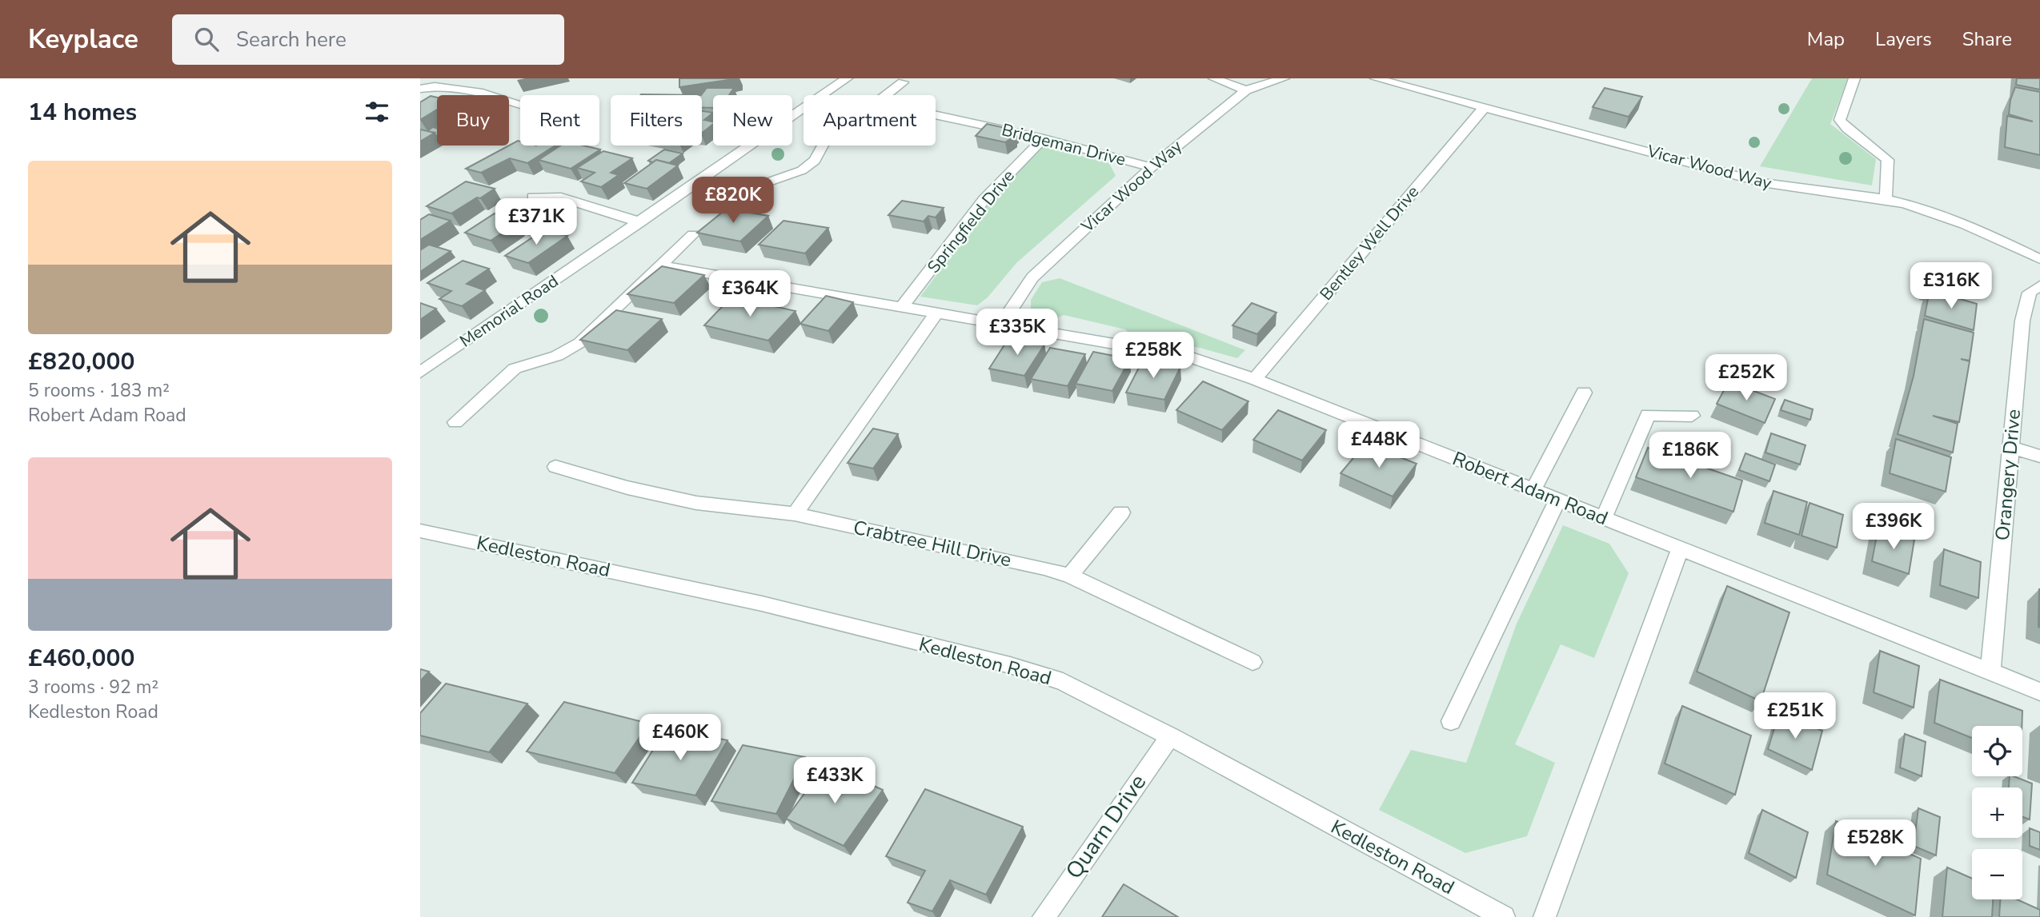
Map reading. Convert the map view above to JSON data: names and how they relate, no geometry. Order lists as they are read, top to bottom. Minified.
{"streets":{"street":["Bridgeman Drive","Vicar Wood Way","Springfield Drive","Bentley Well Drive","Memorial Road","Orangery Drive","Robert Adam Road","Crabtree Hill Drive","Kedleston Road","Quarn Drive"]},"crossings":[["Bridgeman Drive","Vicar Wood Way"],["Bridgeman Drive","Springfield Drive"],["Vicar Wood Way","Bentley Well Drive"],["Vicar Wood Way","Robert Adam Road"],["Springfield Drive","Robert Adam Road"],["Bentley Well Drive","Robert Adam Road"],["Orangery Drive","Robert Adam Road"],["Kedleston Road","Quarn Drive"]],"page":{"header":"Keyplace","search":"Search here","nav":["Map","Layers","Share"],"heading":"14 homes","chip":["Buy","Rent","Filters","New","Apartment"],"list":[{"name":"£820,000","note":"5 rooms · 183 m² · Robert Adam Road"},{"name":"£460,000","note":"3 rooms · 92 m² · Kedleston Road"}],"price":["£820K","£371K","£316K","£364K","£335K","£258K","£252K","£448K","£186K","£396K","£251K","£460K","£433K","£528K"],"map_buttons":["+","−"]}}
